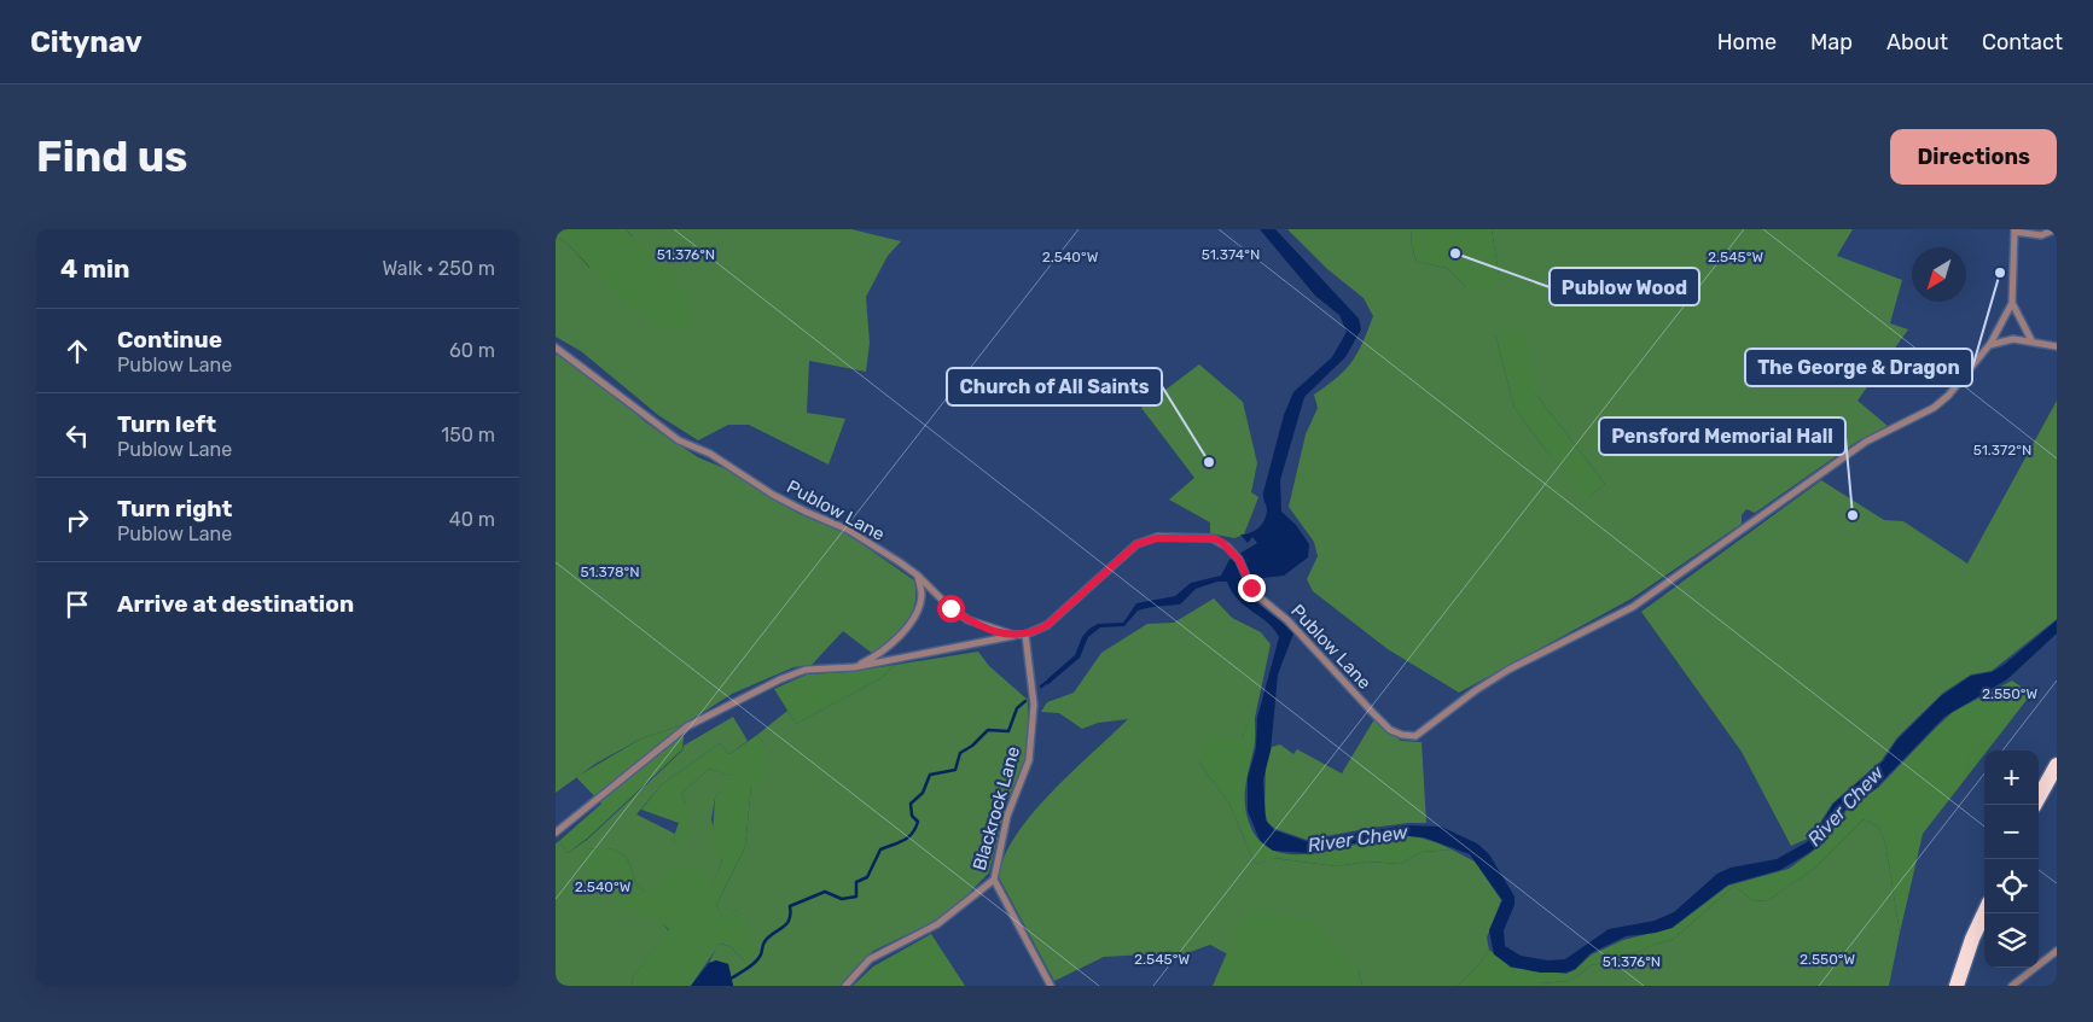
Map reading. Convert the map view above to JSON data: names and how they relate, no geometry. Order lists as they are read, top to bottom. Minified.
{"streets":{"street":["Publow Lane","Blackrock Lane"]},"crossings":[["Publow Lane","Blackrock Lane"]],"water":["River Chew"],"places":["Publow Wood","The George & Dragon","Church of All Saints","Pensford Memorial Hall"],"north":"bottom left","page":{"header":"Citynav","nav":["Home","Map","About","Contact"],"buttons":"Directions","title":"Find us","heading":["4 min","Walk · 250 m"],"list":[["Continue","Publow Lane","60 m"],["Turn left","Publow Lane","150 m"],["Turn right","Publow Lane","40 m"],"Arrive at destination"],"map_buttons":["+","−"]},"coordinates":["51.376°N","51.374°N","2.540°W","2.545°W","51.372°N","51.378°N","2.550°W"]}
